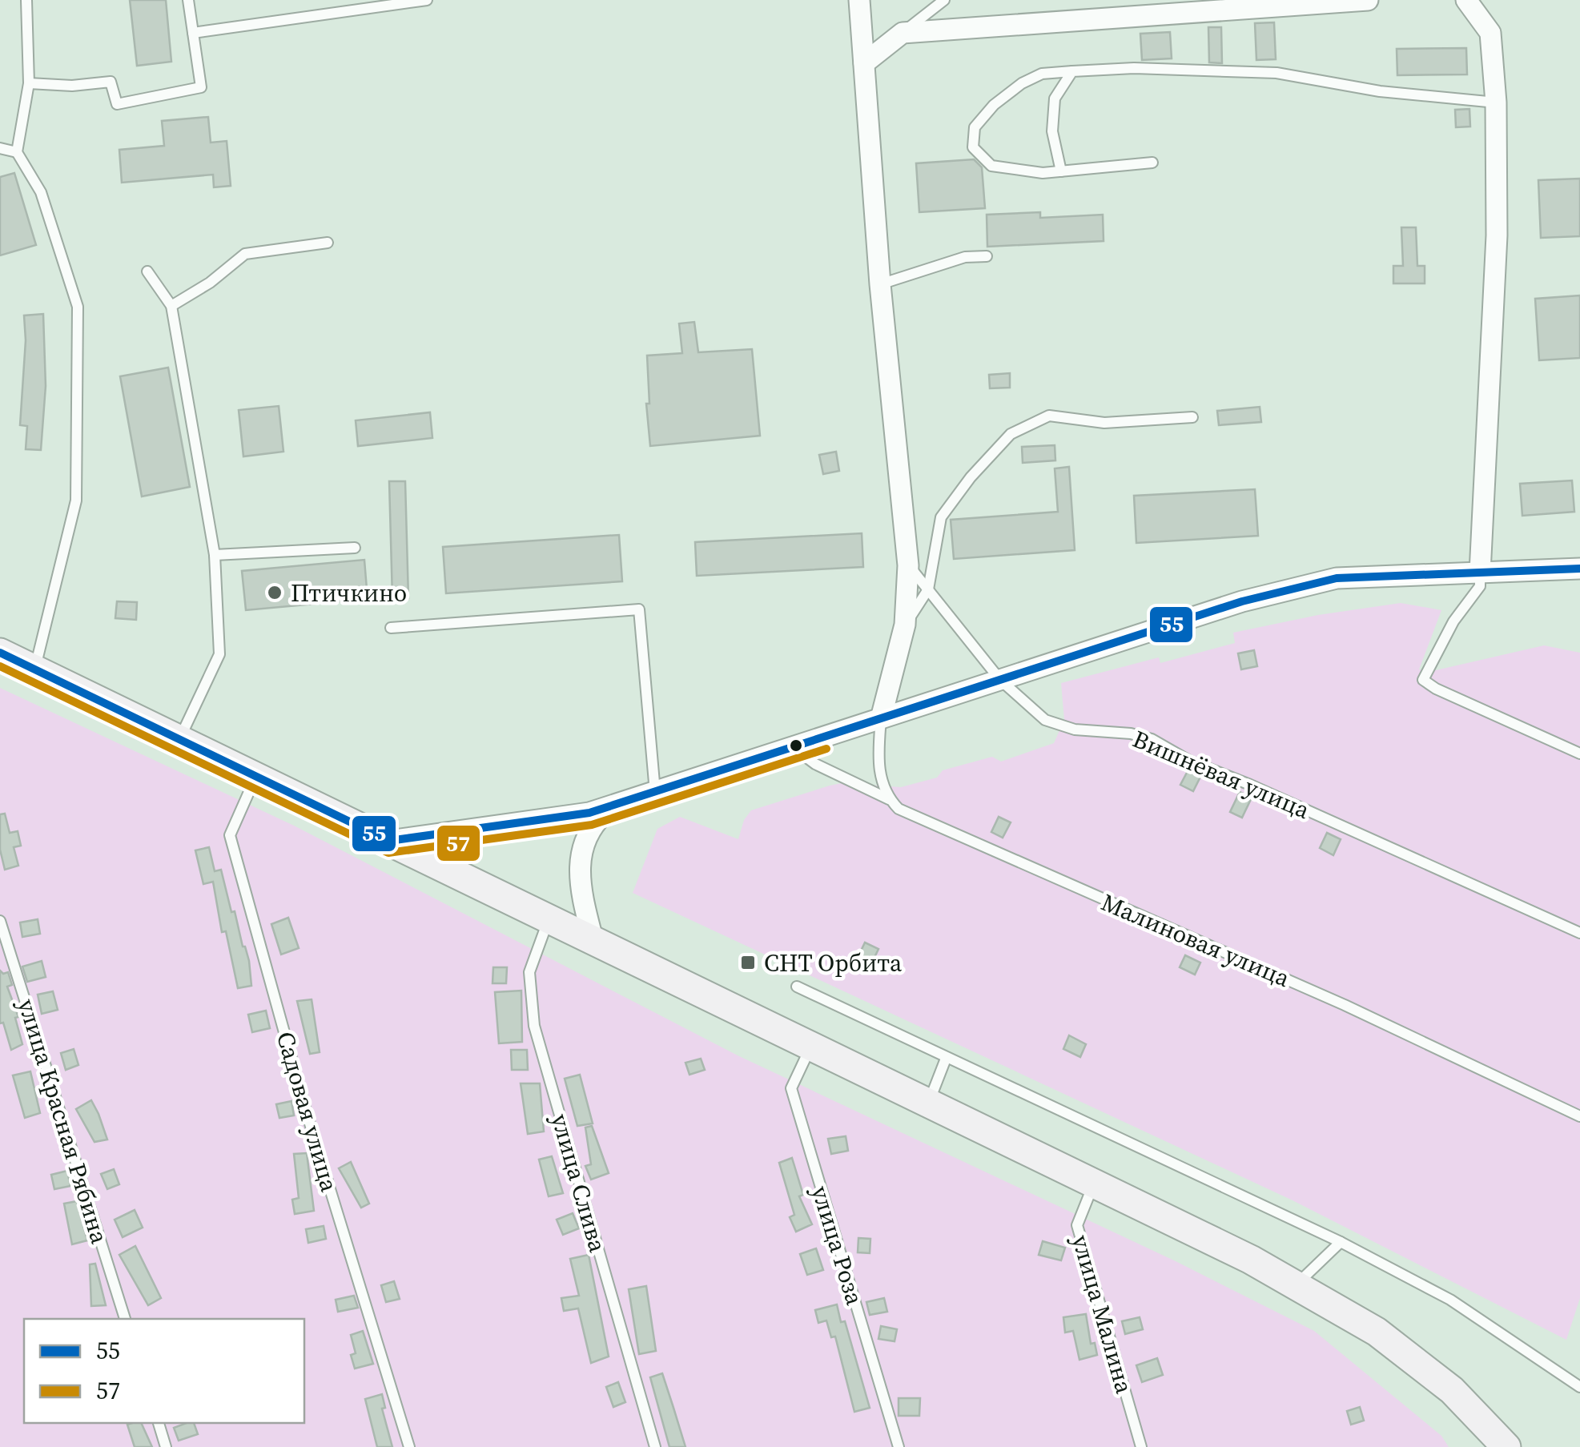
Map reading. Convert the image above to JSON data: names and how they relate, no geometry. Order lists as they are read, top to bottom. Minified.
{"streets":{"lane":["Вишнёвая улица","Малиновая улица","Садовая улица","улица Красная Рябина","улица Слива","улица Роза","улица Малина"]},"places":{"other":["Птичкино"],"transit":["СНТ Орбита"]},"lines":["transit line 55","transit line 57"],"legend":["55","57"]}
